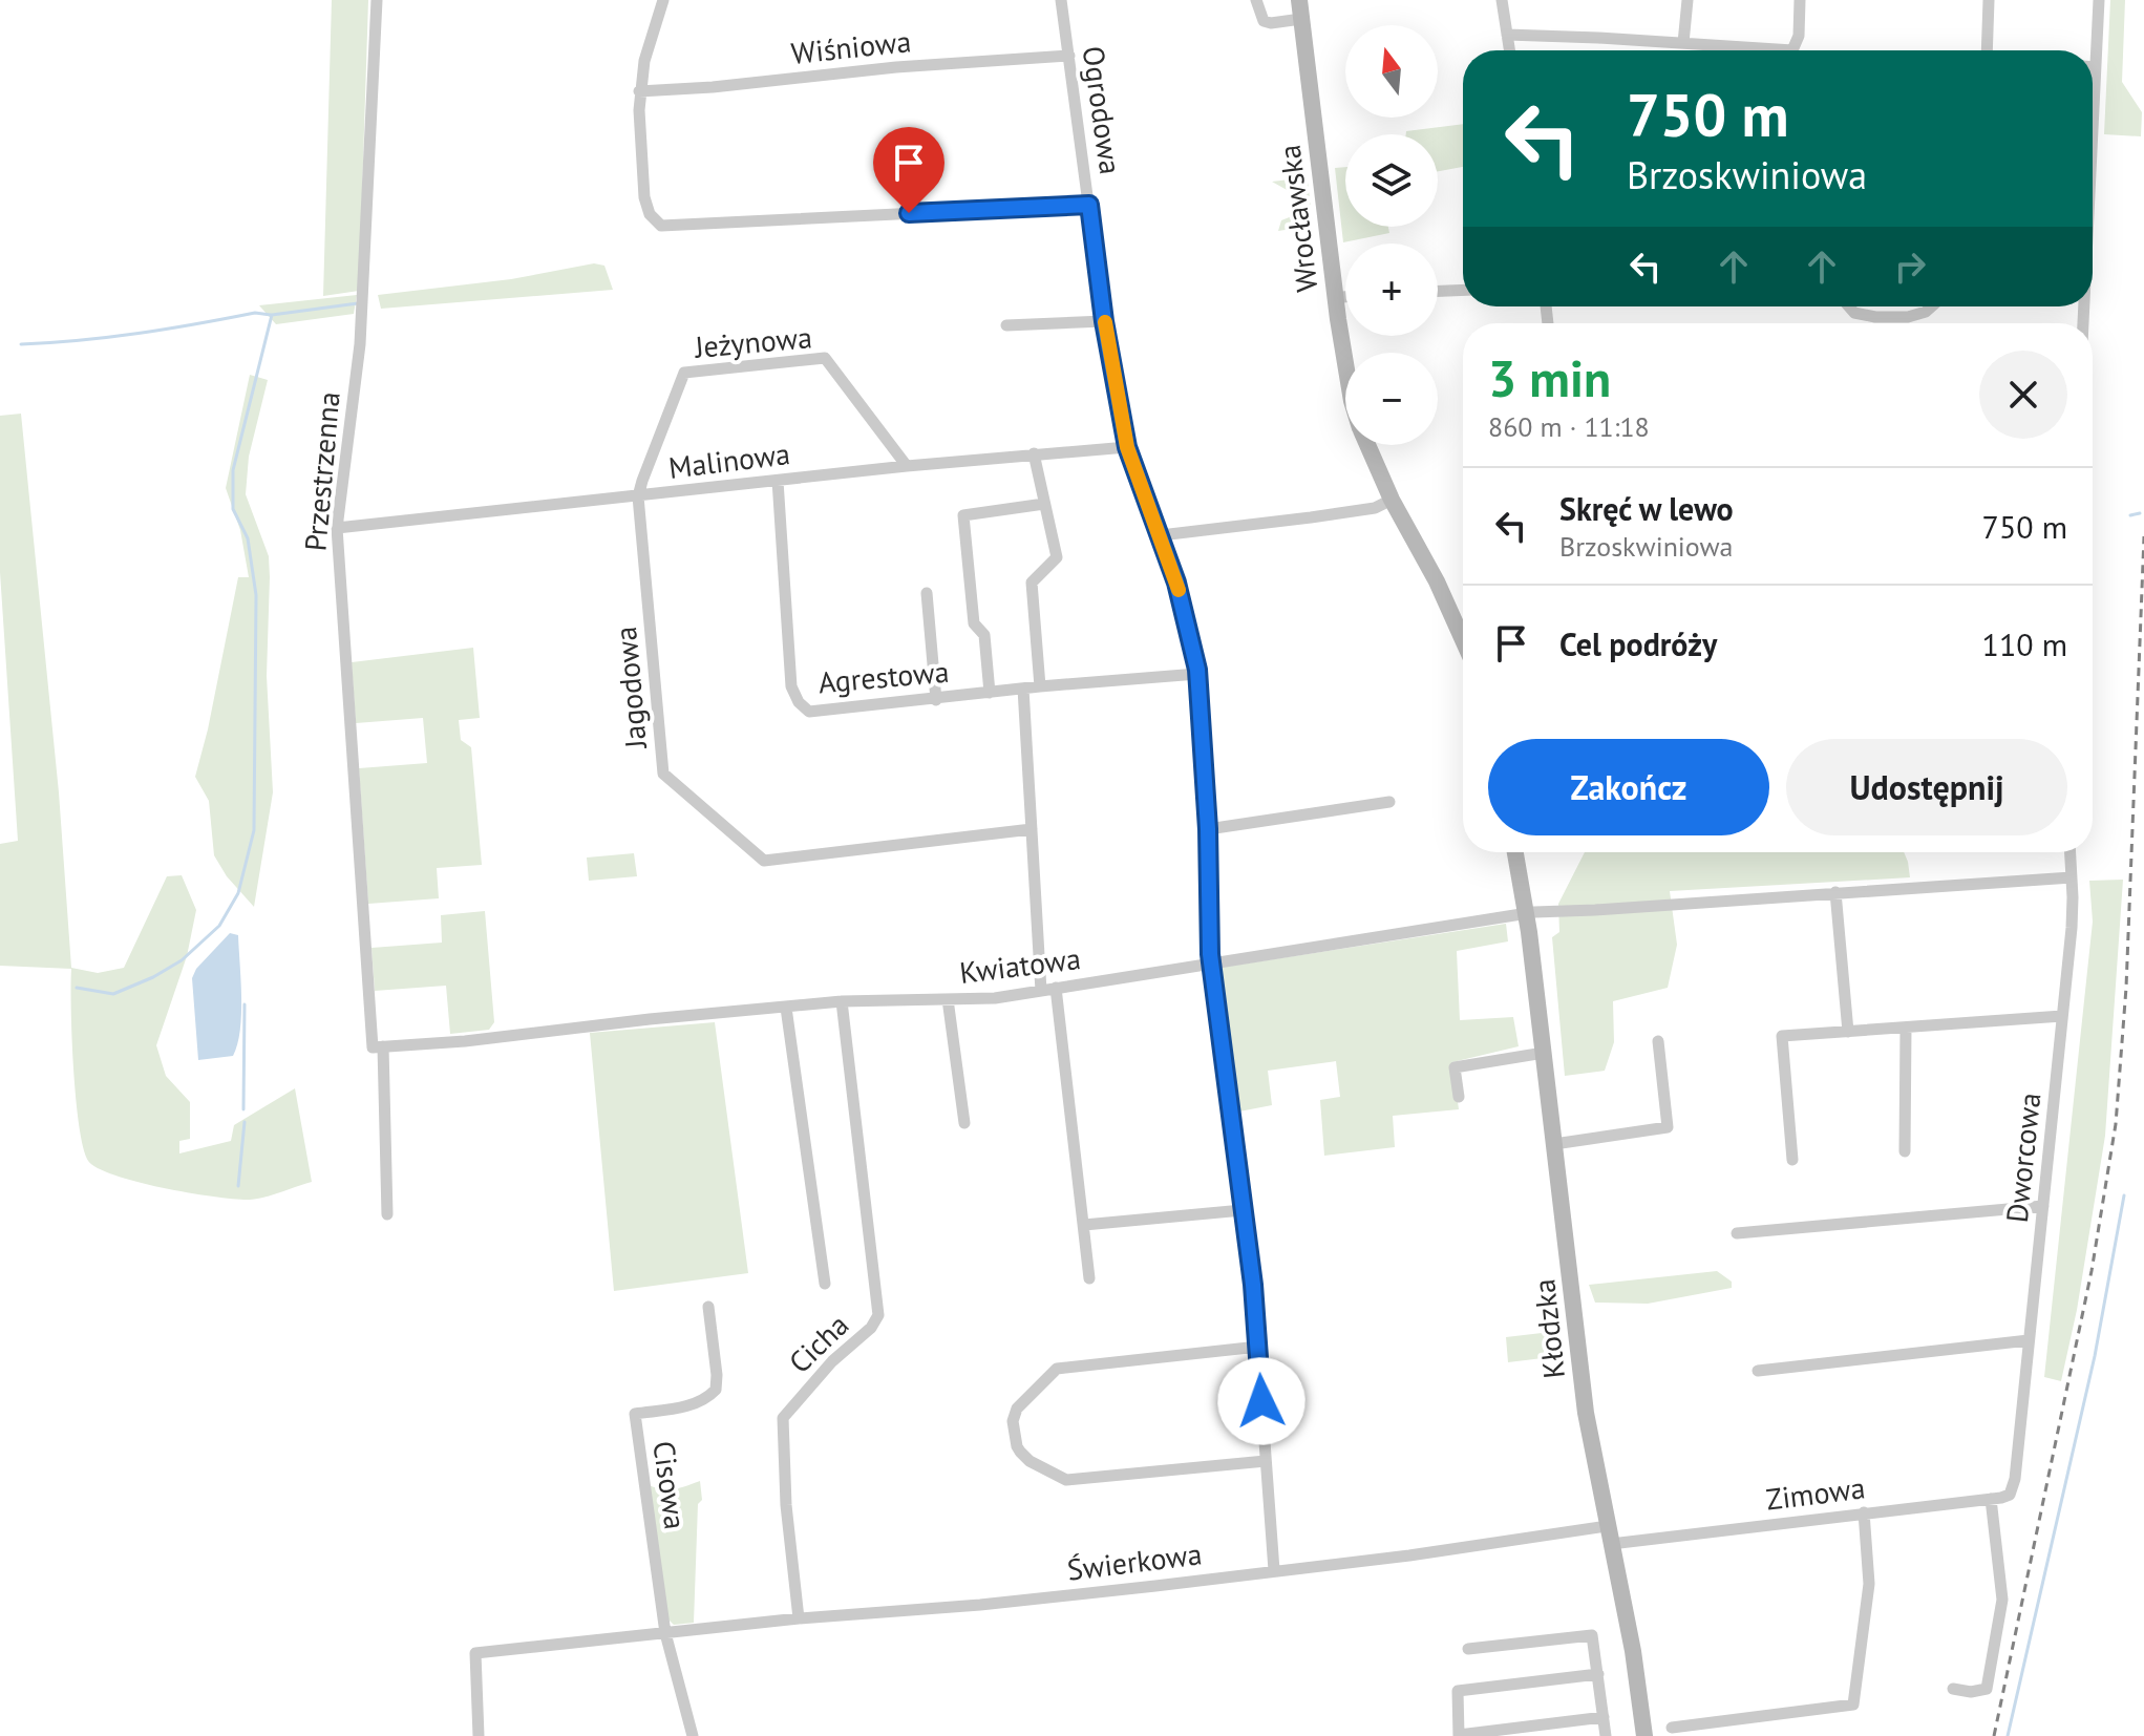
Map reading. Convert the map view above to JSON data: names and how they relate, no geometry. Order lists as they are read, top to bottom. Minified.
{"streets":{"main road":["Wrocławska","Kłodzka"],"street":["Wiśniowa","Ogrodowa","Jeżynowa","Malinowa","Przestrzenna","Agrestowa","Jagodowa","Kwiatowa","Dworcowa","Cicha","Cisowa","Zimowa","Świerkowa"]},"crossings":[["Wiśniowa","Ogrodowa"],["Ogrodowa","Malinowa"],["Ogrodowa","Agrestowa"],["Ogrodowa","Kwiatowa"],["Ogrodowa","Świerkowa"],["Jeżynowa","Malinowa"],["Jeżynowa","Jagodowa"],["Malinowa","Przestrzenna"],["Malinowa","Agrestowa"],["Malinowa","Jagodowa"],["Przestrzenna","Kwiatowa"],["Kwiatowa","Dworcowa"],["Kwiatowa","Kłodzka"],["Kwiatowa","Cicha"],["Dworcowa","Zimowa"],["Kłodzka","Zimowa"],["Kłodzka","Świerkowa"],["Cicha","Świerkowa"],["Cisowa","Świerkowa"],["Zimowa","Świerkowa"]],"north":"top","page":{"map_buttons":["+","−"],"turn":["750 m","Brzoskwiniowa"],"heading":["3 min","860 m · 11:18"],"list":[{"name":"Skręć w lewo","note":"Brzoskwiniowa","value":"750 m"},{"name":"Cel podróży","value":"110 m"}],"buttons":["Zakończ","Udostępnij"]}}
